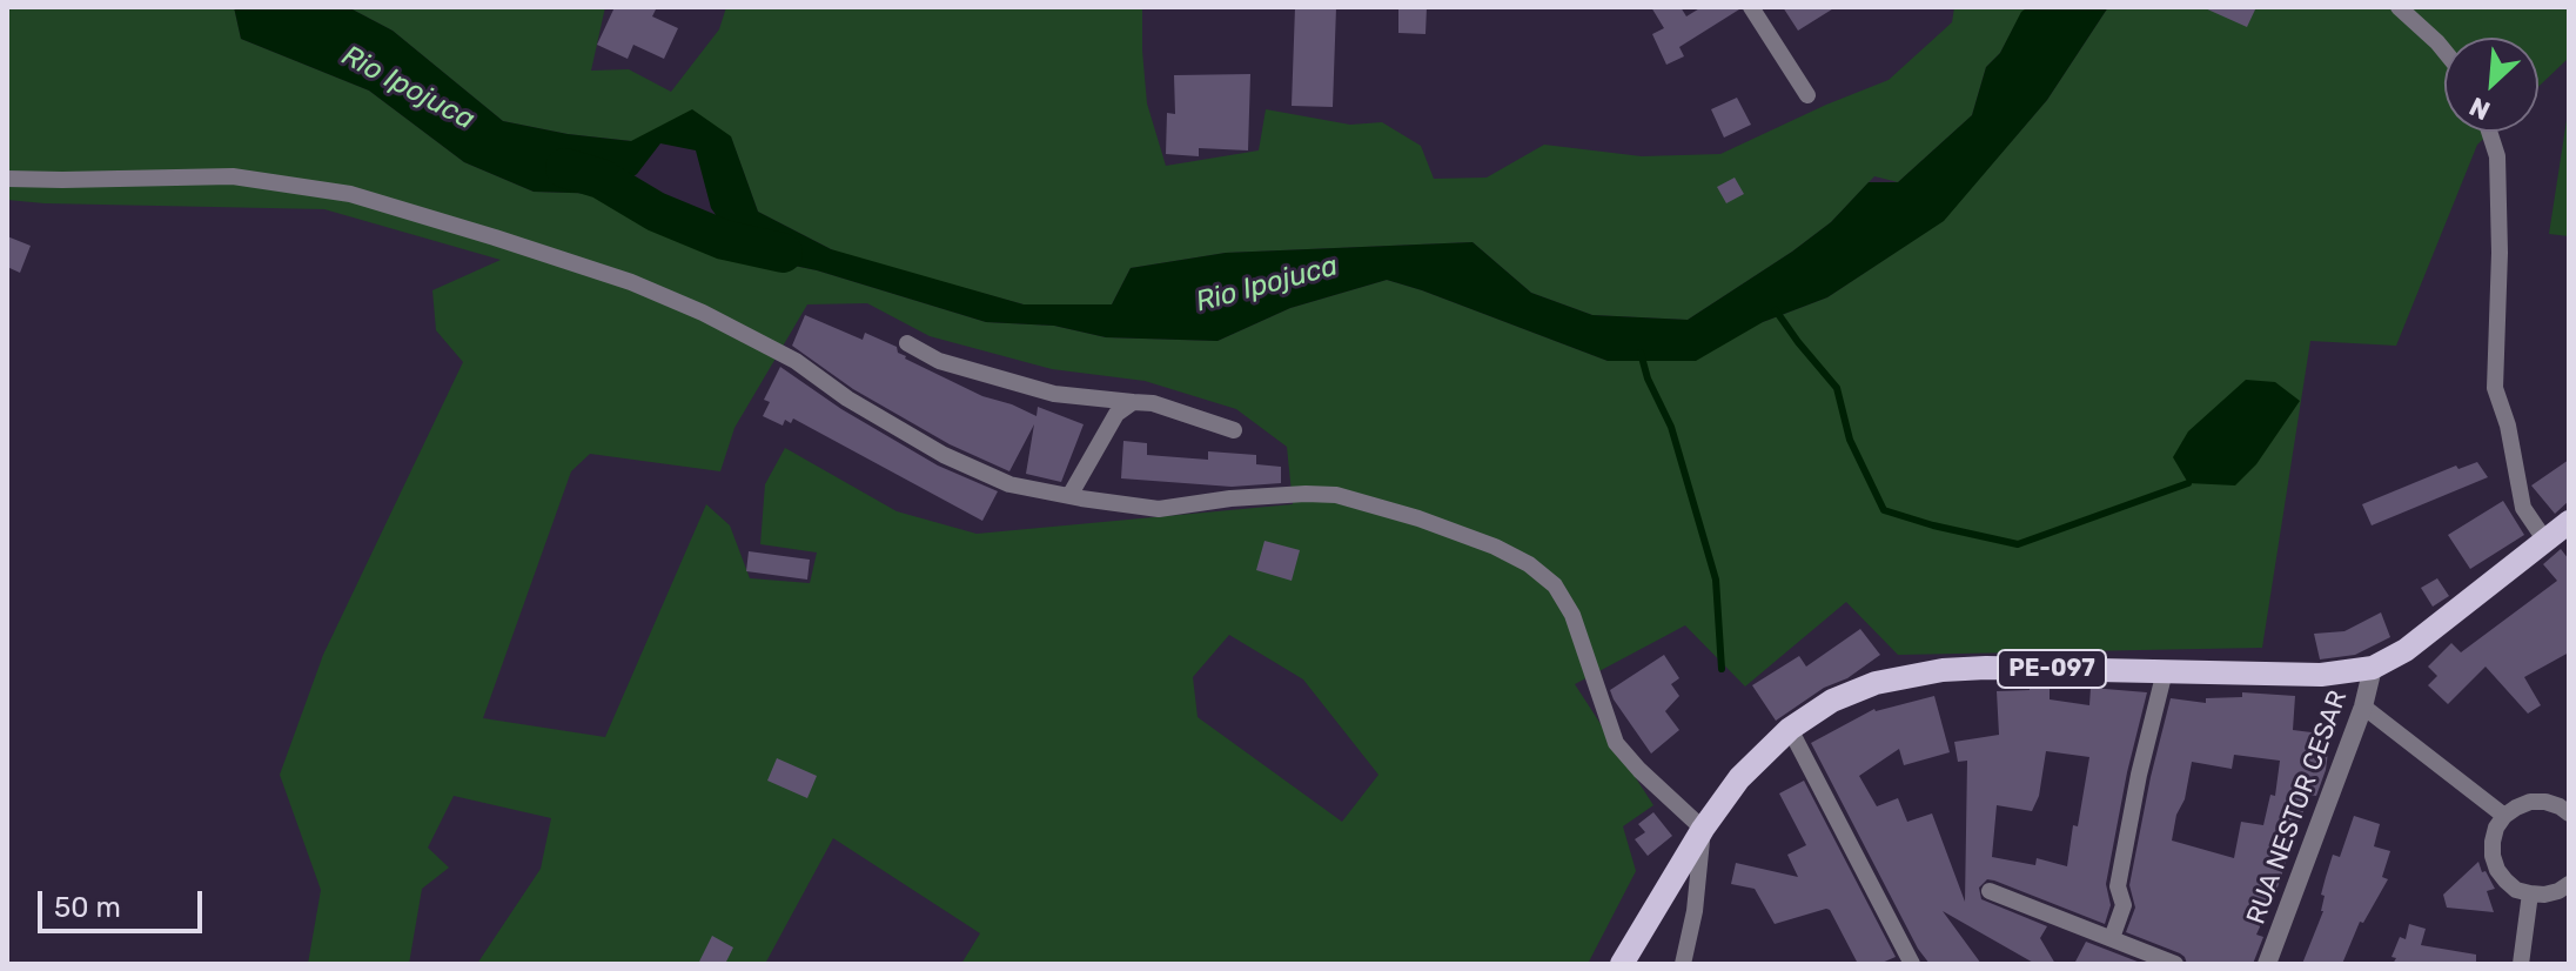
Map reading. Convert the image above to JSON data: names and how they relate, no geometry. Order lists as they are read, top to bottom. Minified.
{"streets":{"main road":["PE-097"],"street":["RUA NESTOR CESAR"]},"crossings":[["PE-097","RUA NESTOR CESAR"]],"water":["Rio Ipojuca"],"scale_bar":"50 m","north":"bottom left"}
